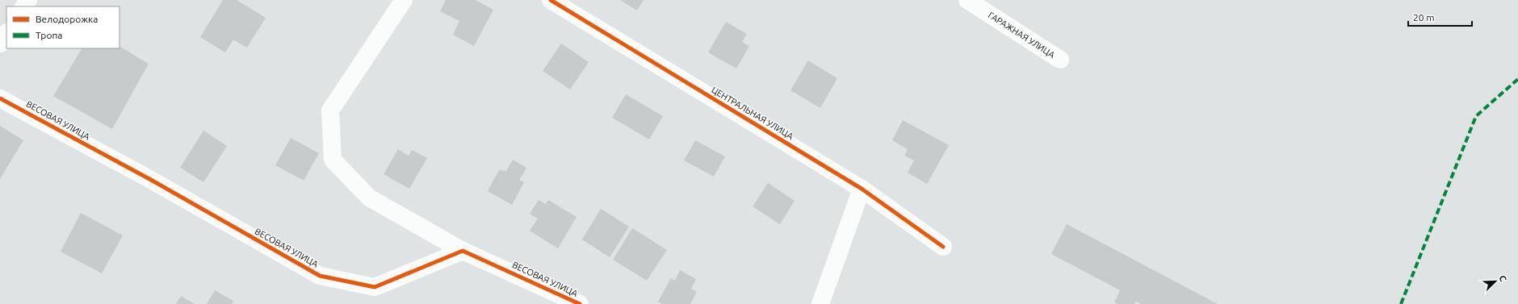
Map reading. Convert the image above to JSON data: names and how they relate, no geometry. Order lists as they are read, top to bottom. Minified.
{"streets":{"street":["ГАРАЖНАЯ УЛИЦА","ЦЕНТРАЛЬНАЯ УЛИЦА","ВЕСОВАЯ УЛИЦА"]},"legend":["Велодорожка","Тропа"],"scale_bar":"20 m","north":"top right"}
